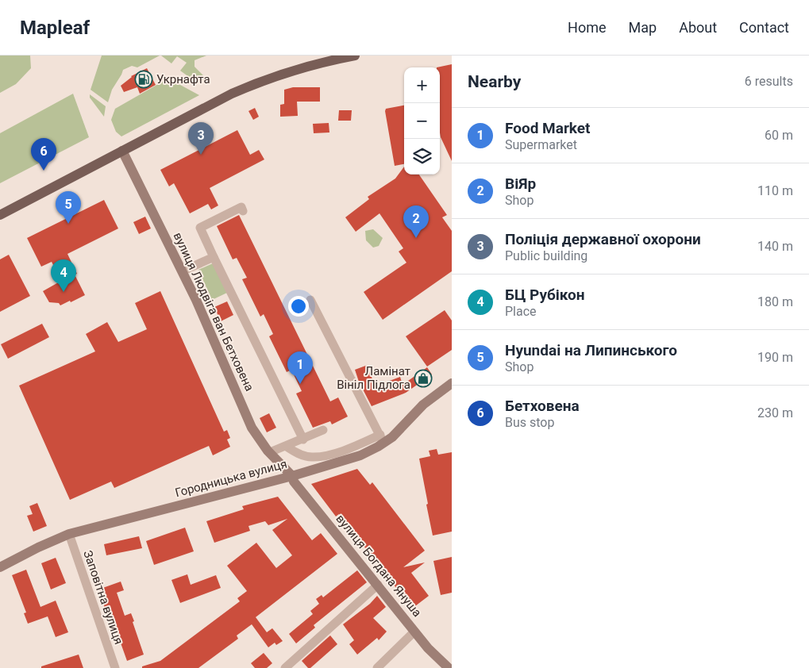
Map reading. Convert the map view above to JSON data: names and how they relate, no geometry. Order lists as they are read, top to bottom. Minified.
{"streets":{"street":["вулиця Людвіга ван Бетховена","Городницька вулиця","вулиця Богдана Януша","Заповітна вулиця"]},"crossings":[["вулиця Людвіга ван Бетховена","Городницька вулиця"],["вулиця Людвіга ван Бетховена","вулиця Богдана Януша"],["Городницька вулиця","вулиця Богдана Януша"],["Городницька вулиця","Заповітна вулиця"]],"places":{"fuel station":["Укрнафта"],"shop":["Ламінат Вініл Підлога"]},"page":{"header":"Mapleaf","nav":["Home","Map","About","Contact"],"heading":["Nearby","6 results"],"map_buttons":["+","−"],"list":[{"mark":"1","name":"Food Market","note":"Supermarket","value":"60 m"},{"mark":"2","name":"ВіЯр","note":"Shop","value":"110 m"},{"mark":"3","name":"Поліція державної охорони","note":"Public building","value":"140 m"},{"mark":"4","name":"БЦ Рубікон","note":"Place","value":"180 m"},{"mark":"5","name":"Hyundai на Липинського","note":"Shop","value":"190 m"},{"mark":"6","name":"Бетховена","note":"Bus stop","value":"230 m"}],"pins":["3","6","5","2","4","1"]}}
